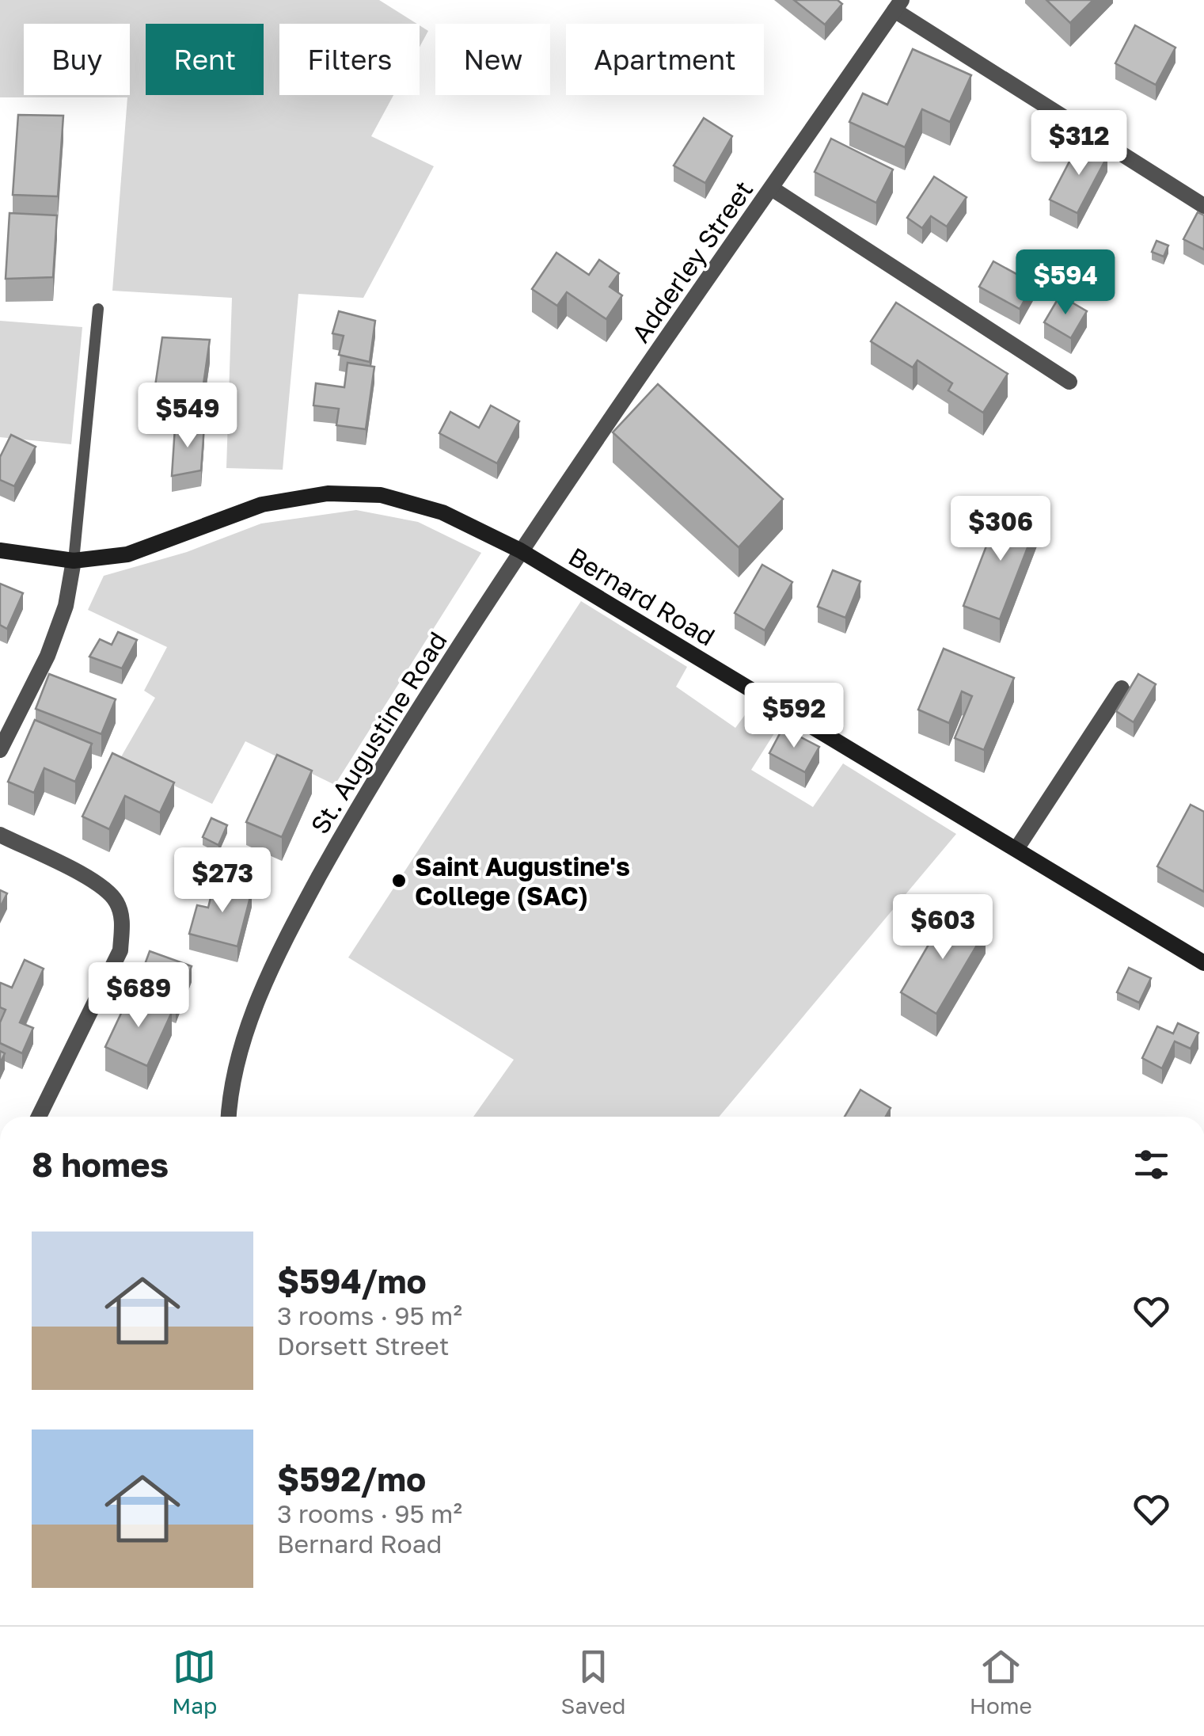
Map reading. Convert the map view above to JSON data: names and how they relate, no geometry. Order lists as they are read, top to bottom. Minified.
{"streets":{"main road":["Bernard Road"],"street":["Adderley Street","St. Augustine Road"]},"crossings":[["Adderley Street","Bernard Road"],["Adderley Street","St. Augustine Road"],["Bernard Road","St. Augustine Road"]],"places":["Saint Augustine's College (SAC)"],"page":{"chip":["Buy","Rent","Filters","New","Apartment"],"price":["$312","$594","$549","$306","$592","$273","$603","$689"],"heading":"8 homes","list":[{"name":"$594/mo","note":"3 rooms · 95 m² · Dorsett Street"},{"name":"$592/mo","note":"3 rooms · 95 m² · Bernard Road"}],"tabs":["Map","Saved","Home"]}}
